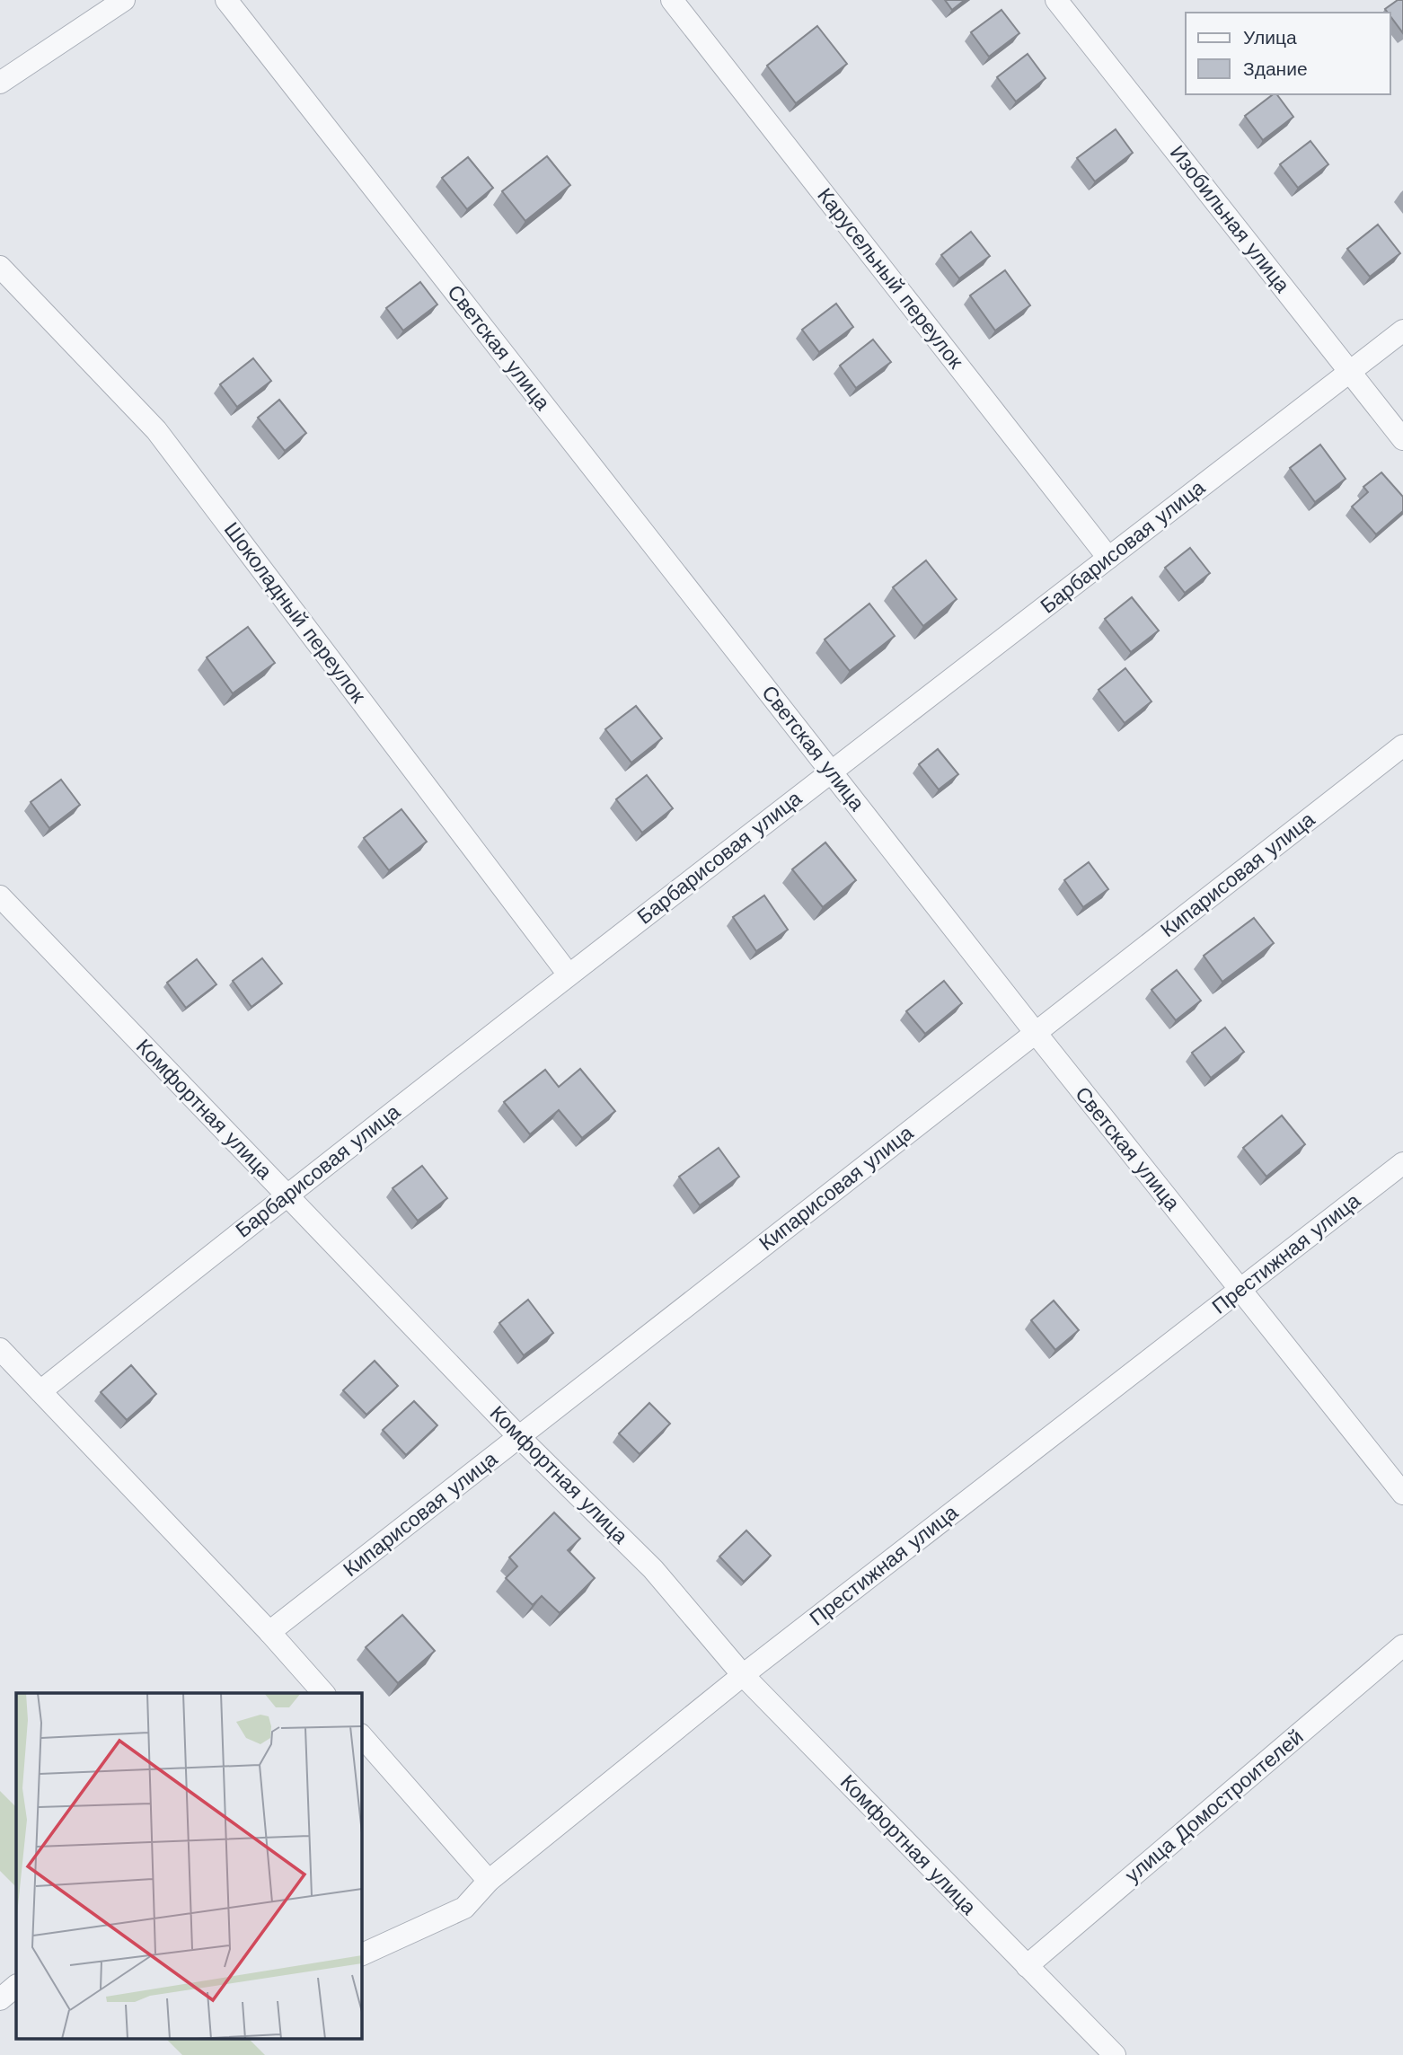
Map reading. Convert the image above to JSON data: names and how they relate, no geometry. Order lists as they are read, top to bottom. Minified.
{"streets":{"street":["Изобильная улица","Карусельный переулок","Светская улица","Барбарисовая улица","Шоколадный переулок","Кипарисовая улица","Комфортная улица","Престижная улица","улица Домостроителей"]},"crossings":[["Изобильная улица","Барбарисовая улица"],["Карусельный переулок","Барбарисовая улица"],["Светская улица","Барбарисовая улица"],["Светская улица","Кипарисовая улица"],["Светская улица","Престижная улица"],["Барбарисовая улица","Шоколадный переулок"],["Барбарисовая улица","Комфортная улица"],["Кипарисовая улица","Комфортная улица"],["Комфортная улица","Престижная улица"],["Комфортная улица","улица Домостроителей"]],"legend":["Улица","Здание"]}
